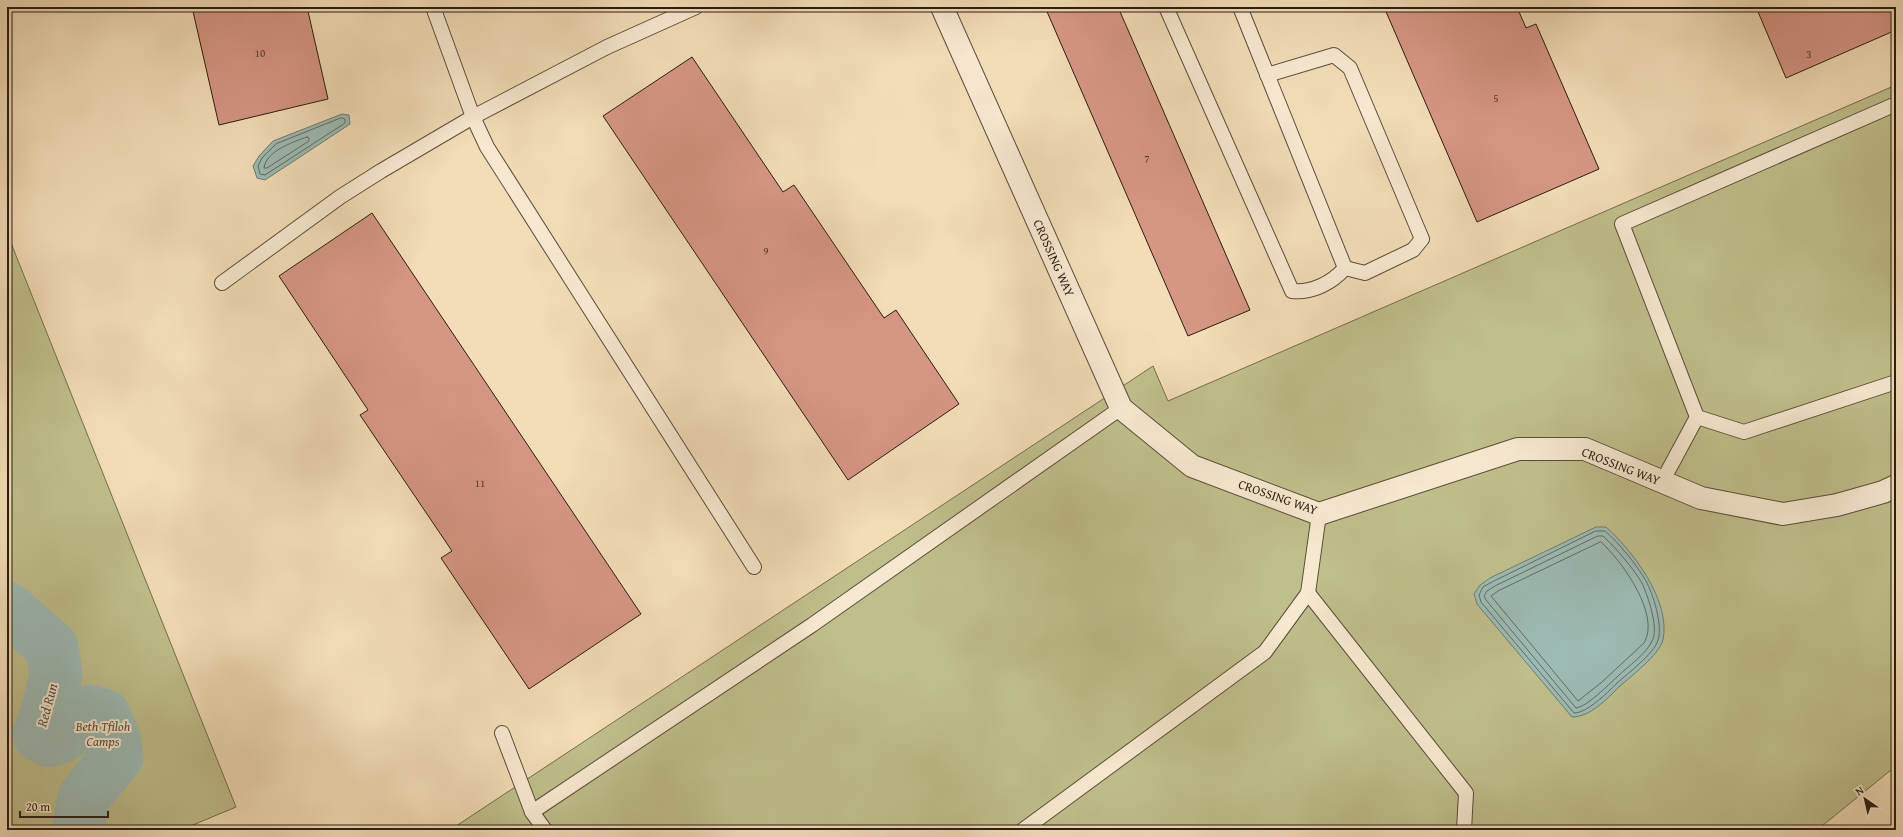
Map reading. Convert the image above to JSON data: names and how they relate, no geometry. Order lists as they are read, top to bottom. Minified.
{"streets":{"street":["CROSSING WAY"]},"water":["Red Run"],"parks":["Beth Tfiloh Camps"],"house_numbers":["10","3","5","7","9","11"],"scale_bar":"20 m","north":"top left"}
